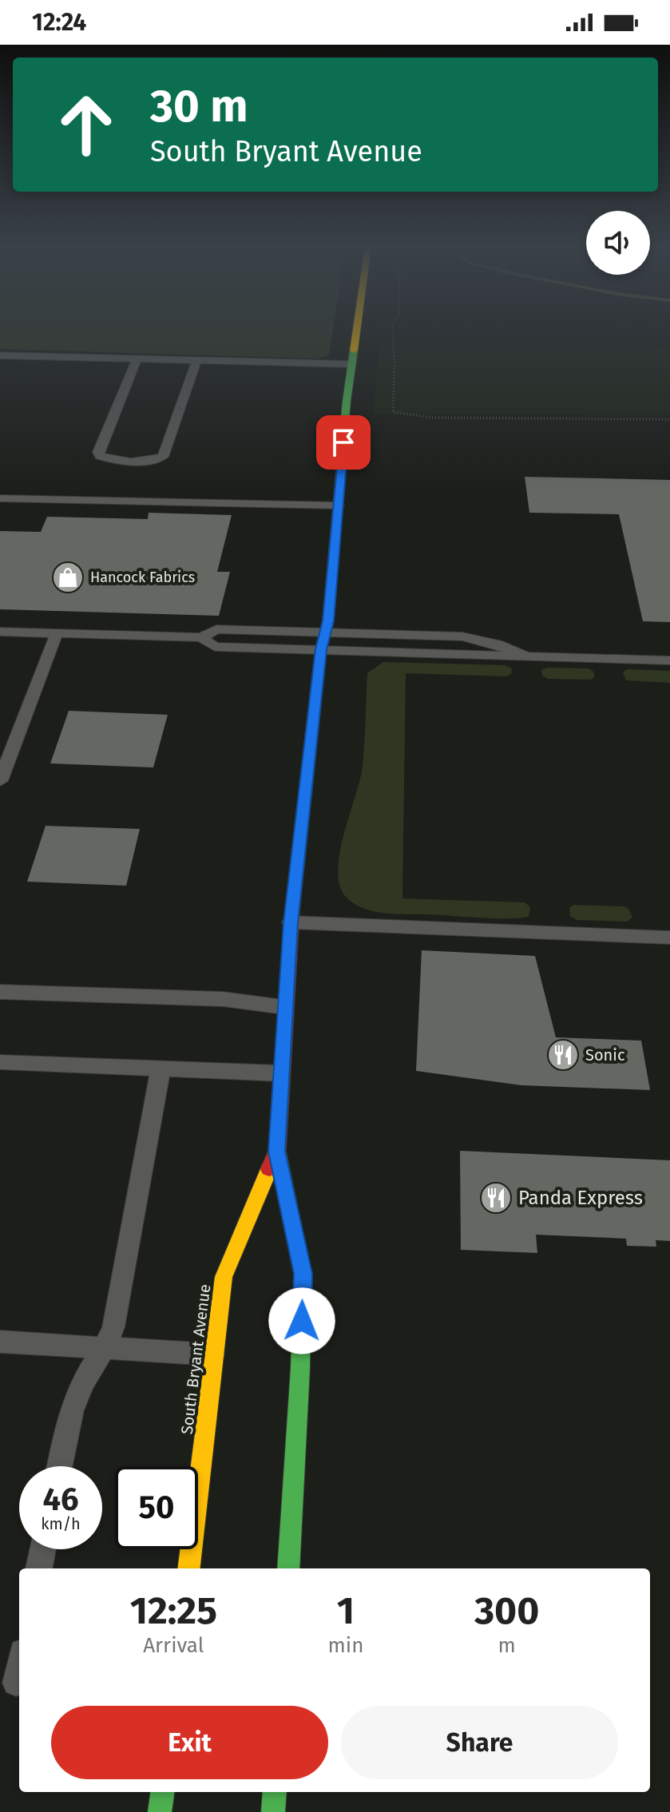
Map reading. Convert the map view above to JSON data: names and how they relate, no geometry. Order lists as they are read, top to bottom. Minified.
{"streets":{"main road":["South Bryant Avenue"]},"places":{"shop":["Hancock Fabrics"],"restaurant":["Sonic","Panda Express"]},"page":{"status":"12:24","turn":["30 m","South Bryant Avenue"],"speed":"46 km/h","limit":"50","eta":["12:25","Arrival","1","min","300","m"],"buttons":["Exit","Share"]}}
